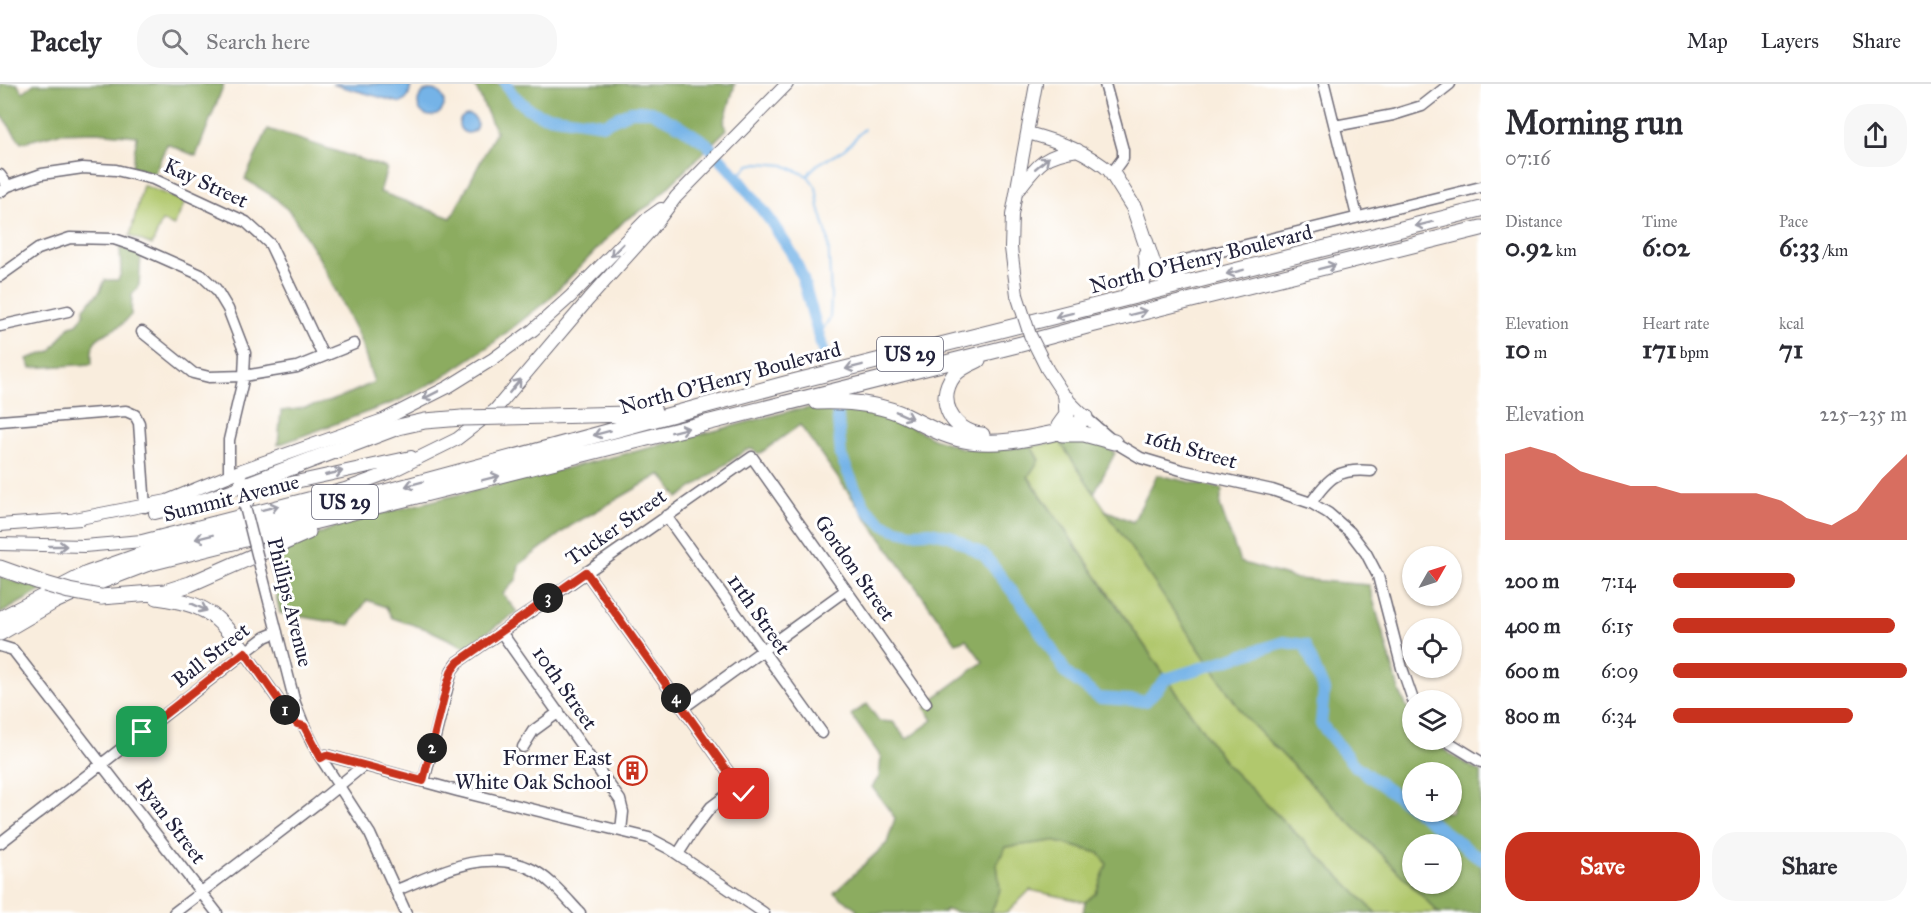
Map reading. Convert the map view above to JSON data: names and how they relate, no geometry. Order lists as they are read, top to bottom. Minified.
{"streets":{"highway":["North O'Henry Boulevard","US 29"],"main road":["16th Street","Summit Avenue"],"street":["Kay Street","Tucker Street","Gordon Street","Phillips Avenue","11th Street","Ball Street","10th Street","Ryan Street"]},"crossings":[["Summit Avenue","Phillips Avenue"],["Tucker Street","Gordon Street"],["Tucker Street","11th Street"],["Tucker Street","10th Street"],["Phillips Avenue","Ball Street"],["Ball Street","Ryan Street"]],"places":{"building":["Former East White Oak School"]},"north":"top right","page":{"header":"Pacely","search":"Search here","nav":["Map","Layers","Share"],"heading":["Morning run","07:16"],"stats":[["Distance","0.92 km"],["Time","6:02"],["Pace","6:33 /km"],["Elevation","10 m"],["Heart rate","171 bpm"],["kcal","71"]],"chart":["Elevation","225–235 m"],"map_buttons":["+","−"],"list":[{"name":"200 m","note":"7:14"},{"name":"400 m","note":"6:15"},{"name":"600 m","note":"6:09"},{"name":"800 m","note":"6:34"}],"pins":["3","4","1","2"],"buttons":["Save","Share"]}}
